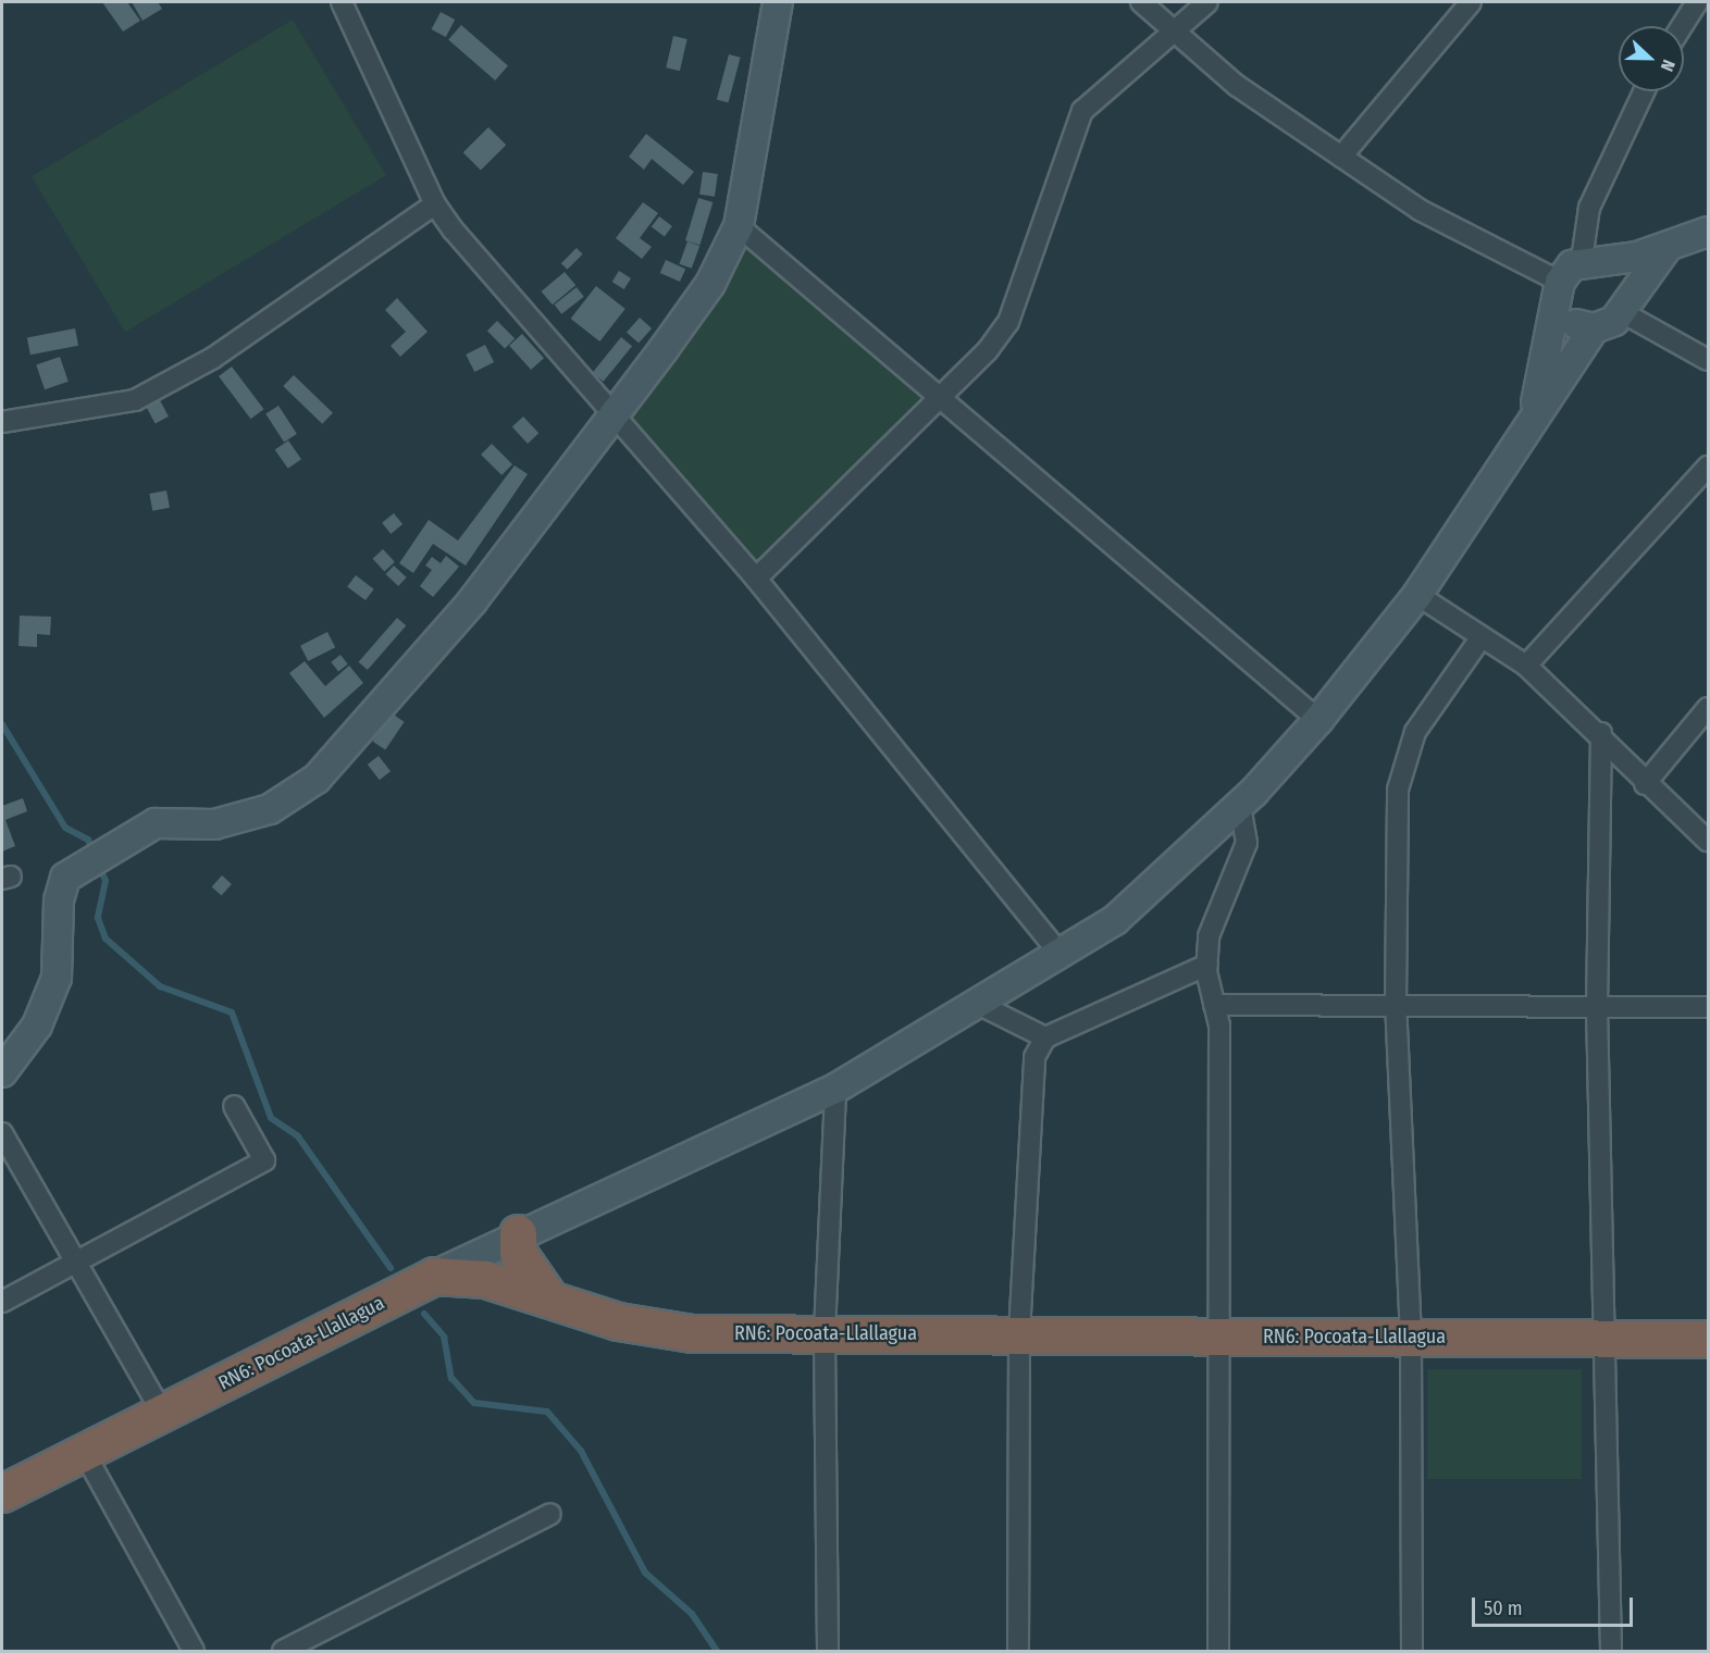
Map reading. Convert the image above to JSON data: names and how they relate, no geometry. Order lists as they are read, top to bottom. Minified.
{"streets":{"highway":["RN6: Pocoata-Llallagua"]},"scale_bar":"50 m","north":"right"}
